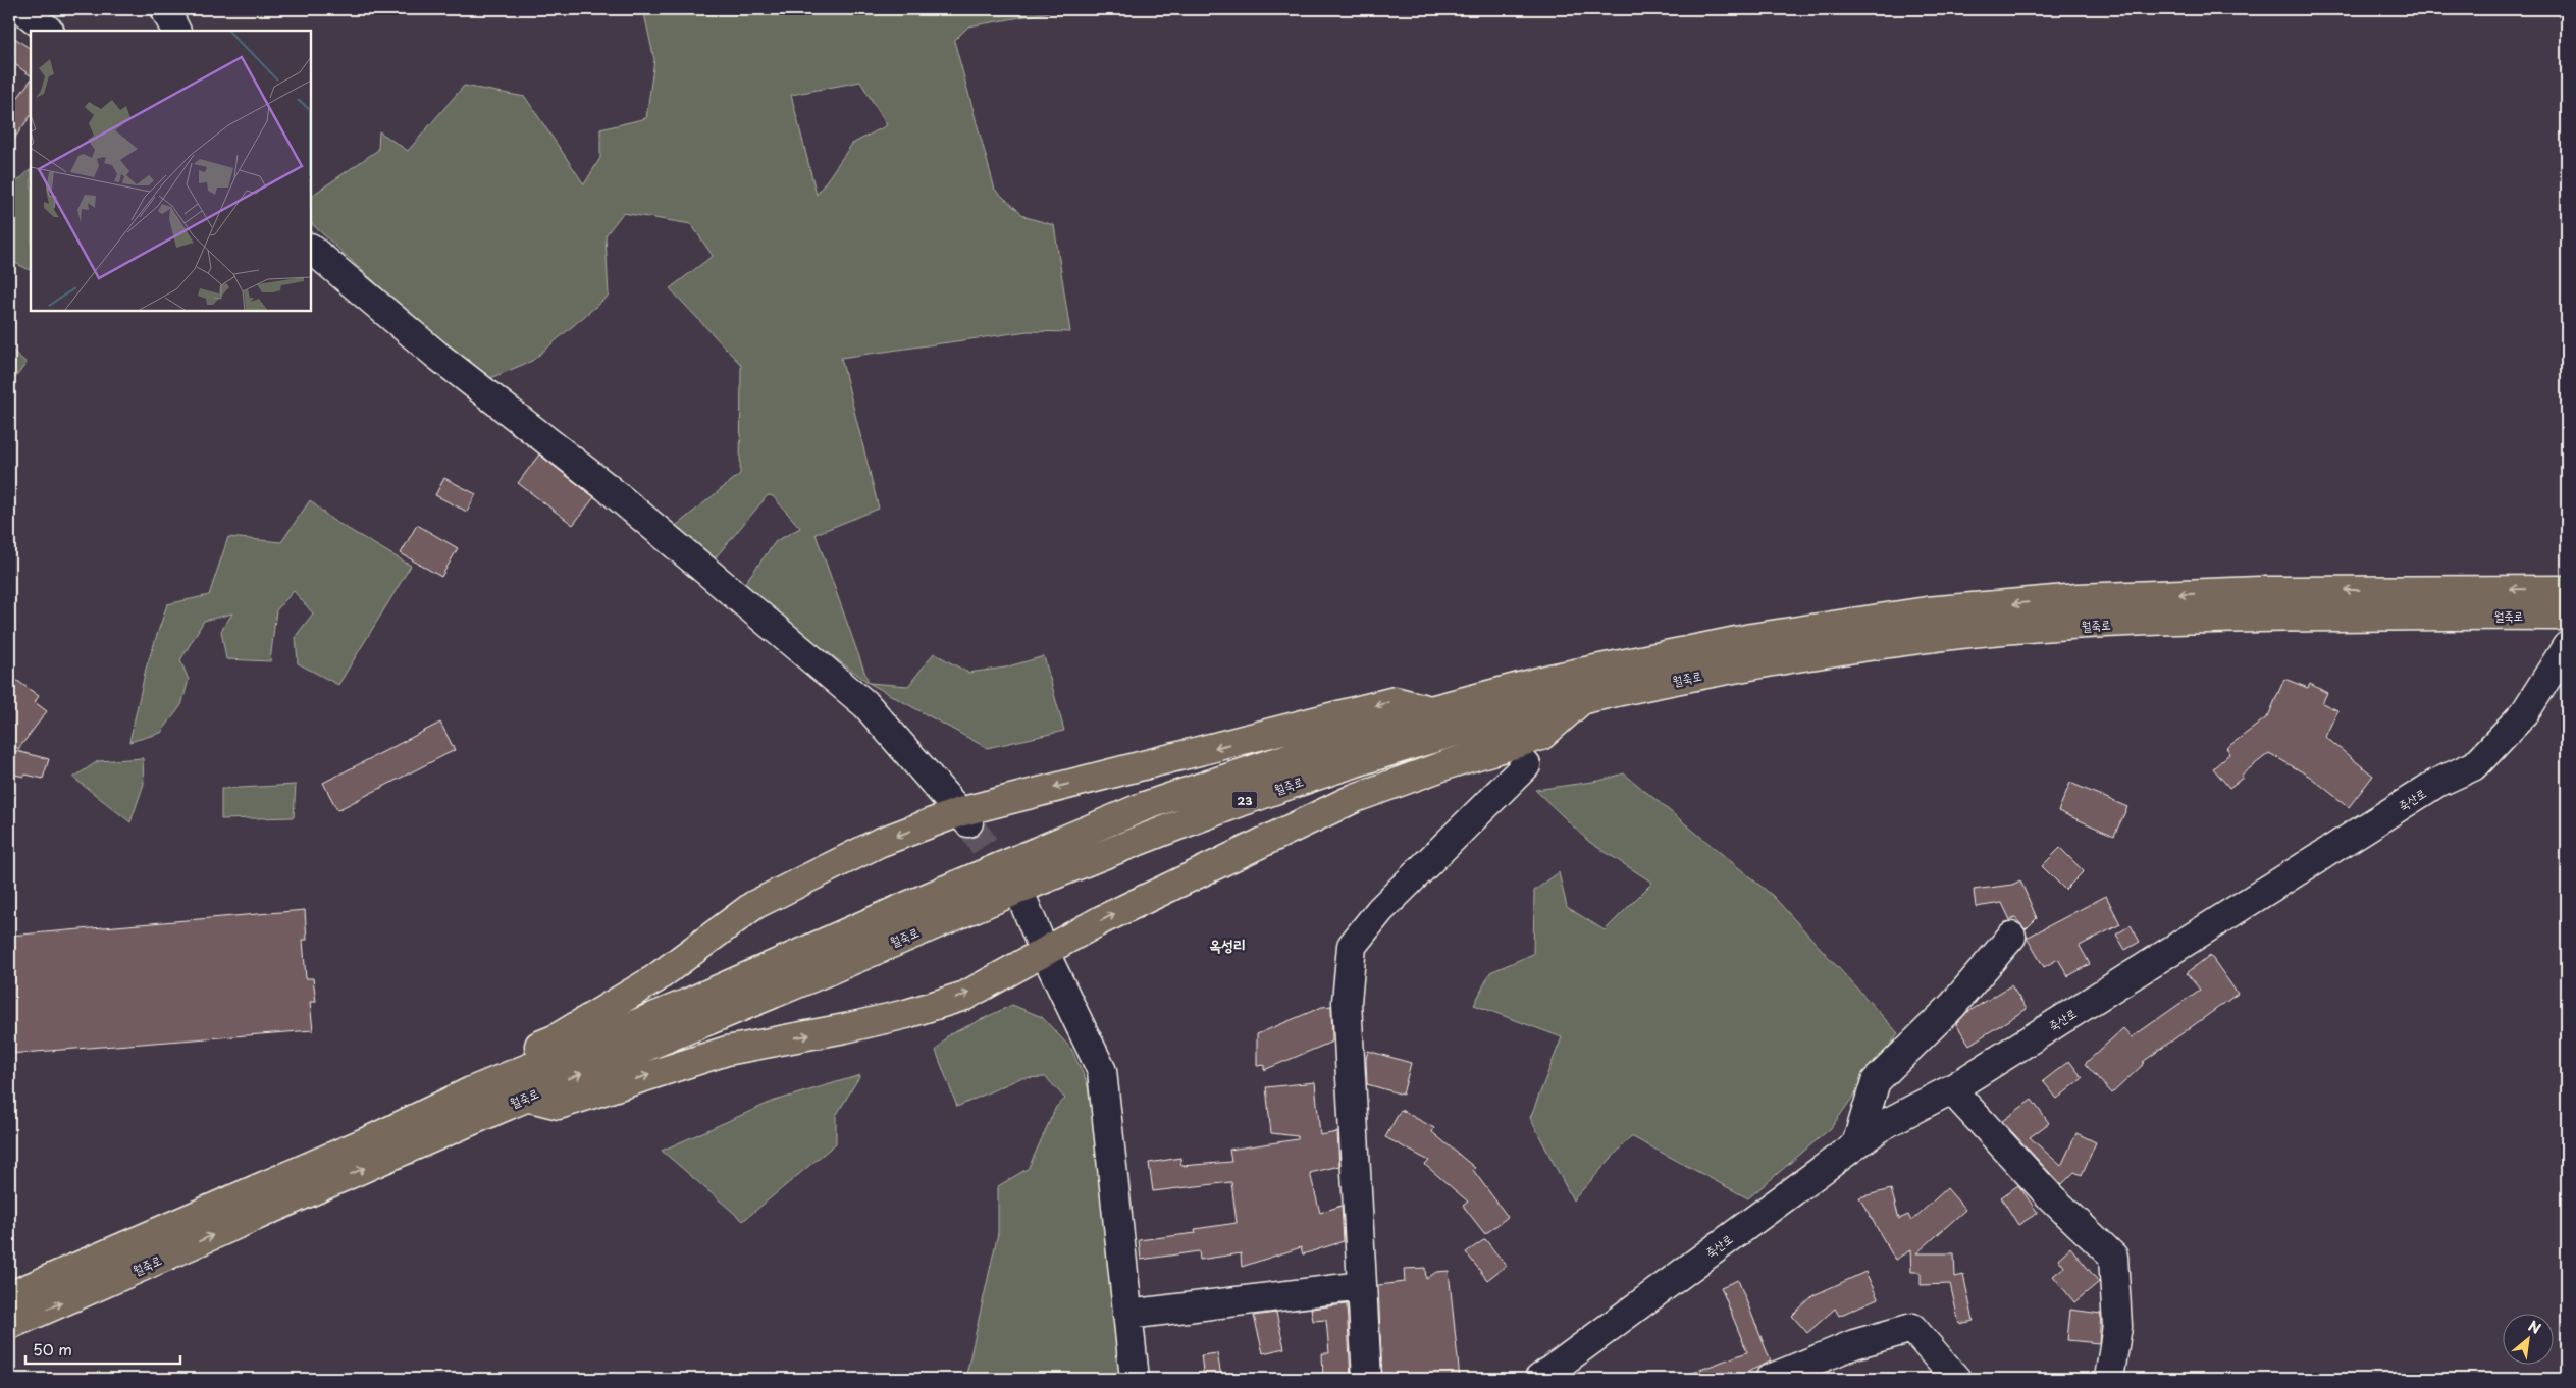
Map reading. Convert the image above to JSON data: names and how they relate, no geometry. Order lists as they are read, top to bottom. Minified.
{"streets":{"main road":["월죽로","23"],"street":["죽산로"]},"districts":["옥성리"],"scale_bar":"50 m","north":"top right"}
